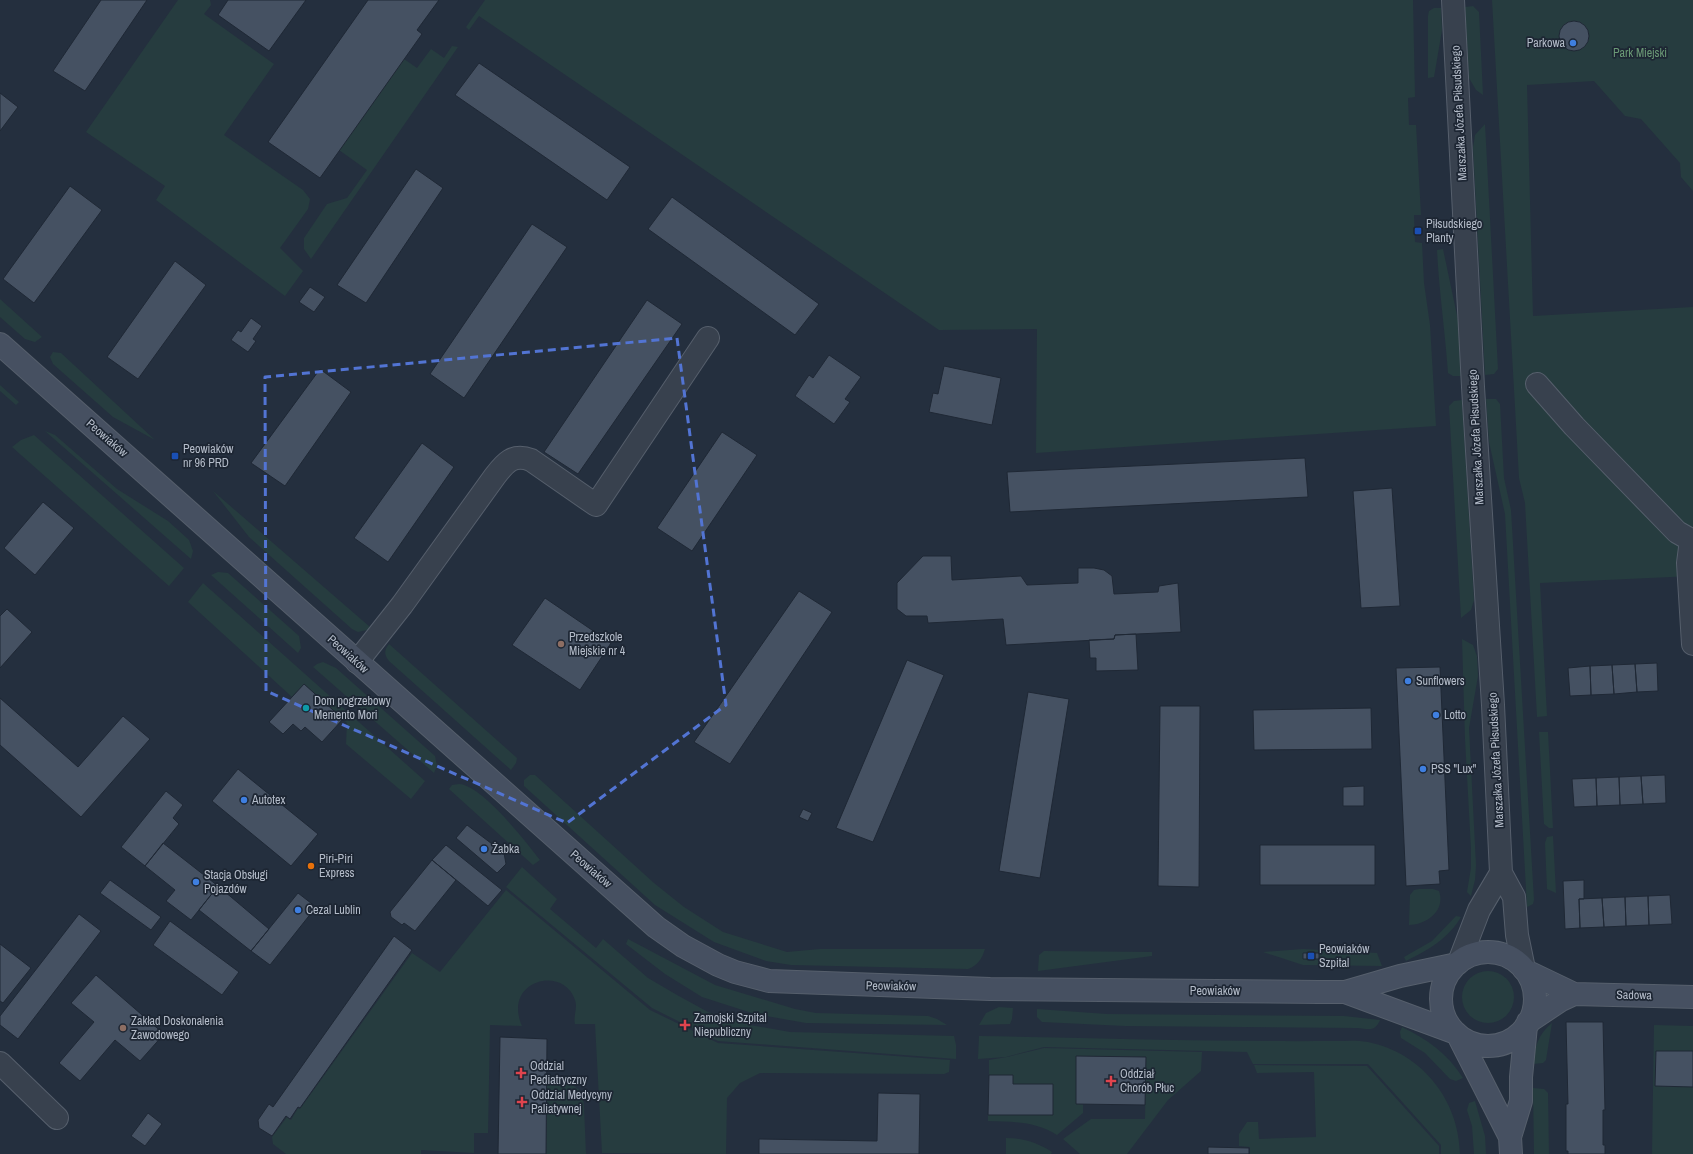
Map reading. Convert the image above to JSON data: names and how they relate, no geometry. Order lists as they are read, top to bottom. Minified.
{"streets":{"main road":["Peowiaków","Sadowa"],"street":["Marszałka Józefa Piłsudskiego"]},"crossings":[["Marszałka Józefa Piłsudskiego","Peowiaków"],["Marszałka Józefa Piłsudskiego","Sadowa"],["Peowiaków","Sadowa"]],"parks":["Park Miejski"],"places":{"other":["Parkowa","Przedszkole Miejskie nr 4","Sunflowers","Dom pogrzebowy Memento Mori","Lotto","PSS \"Lux\"","Autotex","Żabka","Piri-Piri Express","Stacja Obsługi Pojazdów","Cezal Lublin","Zakład Doskonalenia Zawodowego"],"transit":["Piłsudskiego Planty","Peowiaków nr 96 PRD","Peowiaków Szpital"],"health":["Zamojski Szpital Niepubliczny","Oddzial Pediatryczny","Oddział Chorób Płuc","Oddzial Medycyny Paliatywnej"]}}
